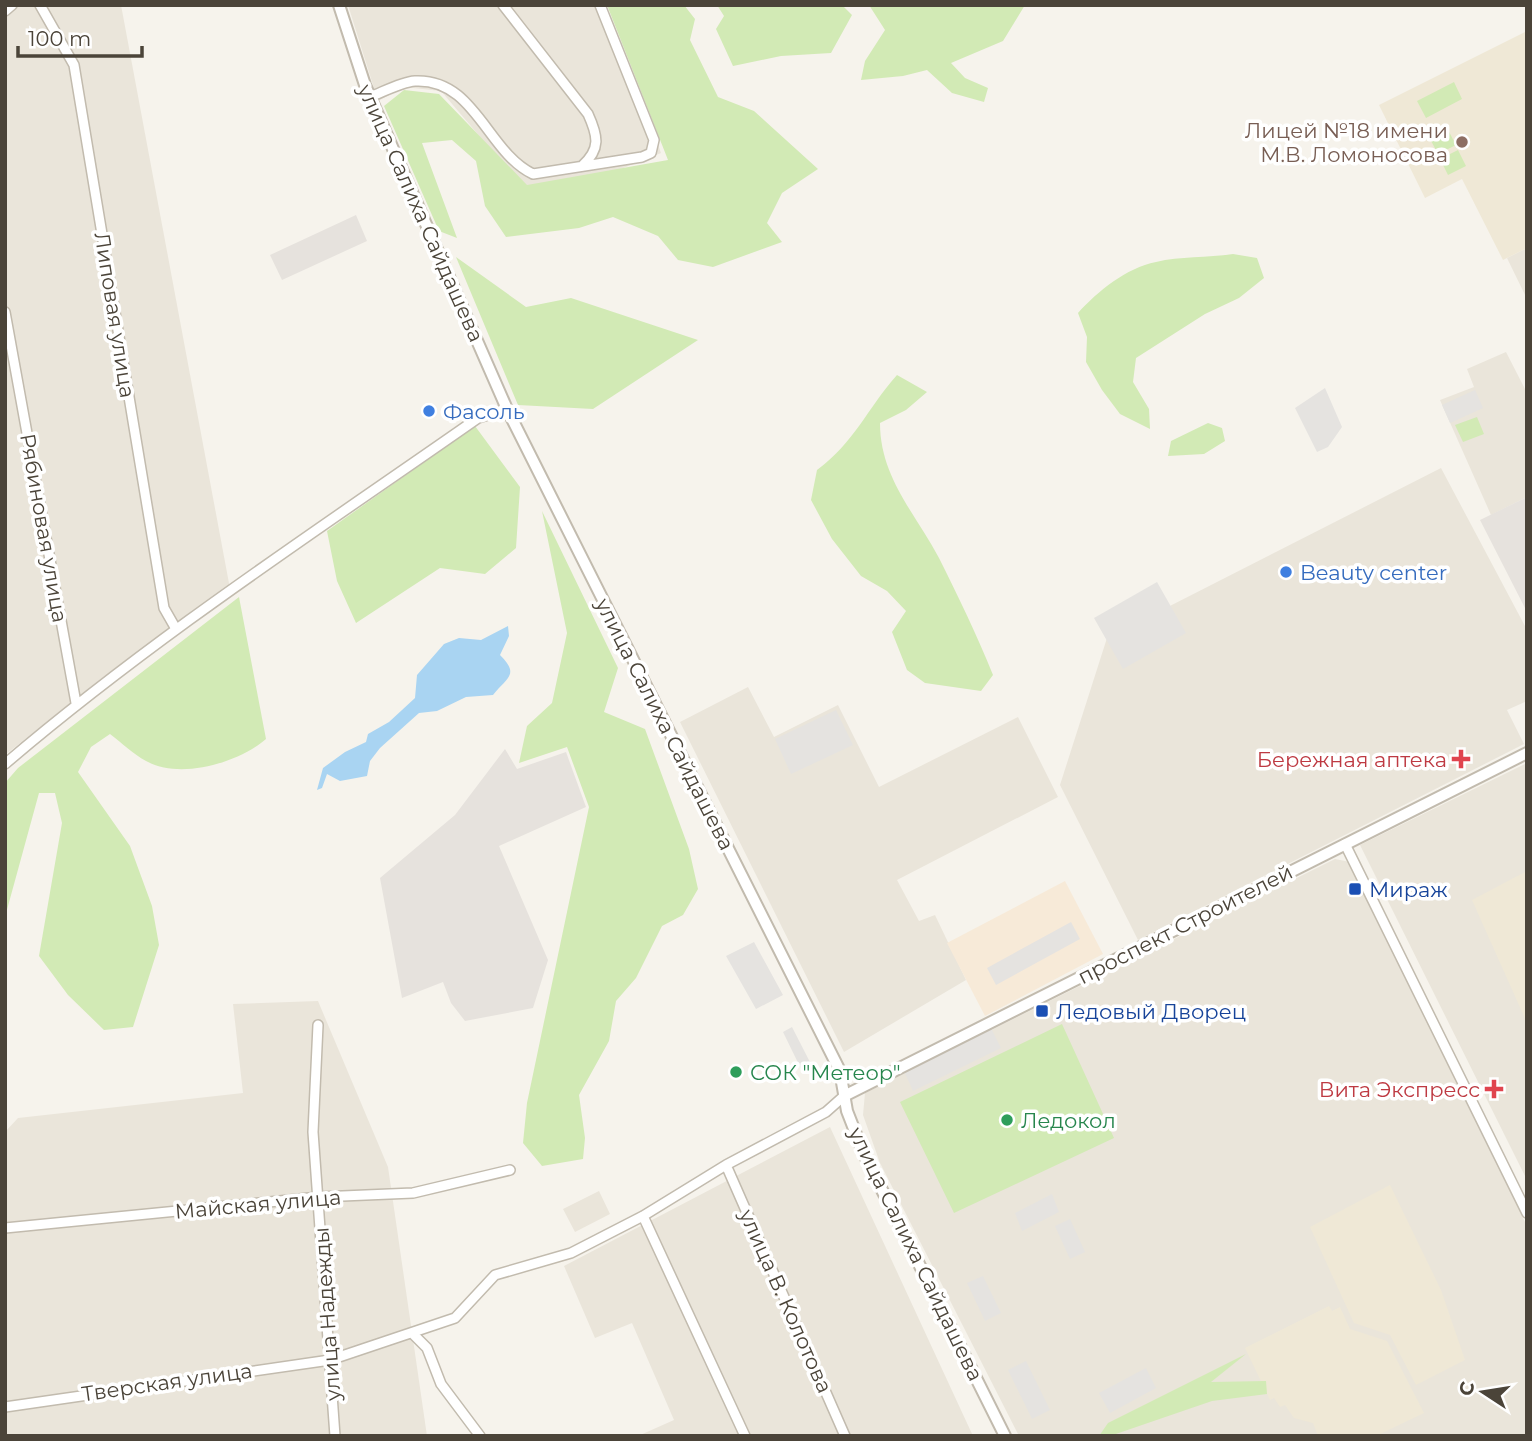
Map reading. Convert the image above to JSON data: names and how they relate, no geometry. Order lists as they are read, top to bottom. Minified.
{"streets":{"street":["улица Салиха Сайдашева","Липовая улица","Рябиновая улица","проспект Строителей","Майская улица","улица В. Колотова","улица Надежды","Тверская улица"]},"crossings":[["улица Салиха Сайдашева","проспект Строителей"],["улица Салиха Сайдашева","Тверская улица"],["проспект Строителей","Тверская улица"],["Майская улица","улица Надежды"],["улица В. Колотова","Тверская улица"],["улица Надежды","Тверская улица"]],"places":{"other":["Лицей №18 имени М.В. Ломоносова","Фасоль","Beauty center","СОК \"Метеор\"","Ледокол"],"health":["Бережная аптека","Вита Экспресс"],"transit":["Мираж","Ледовый Дворец"]},"scale_bar":"100 m","north":"left"}
